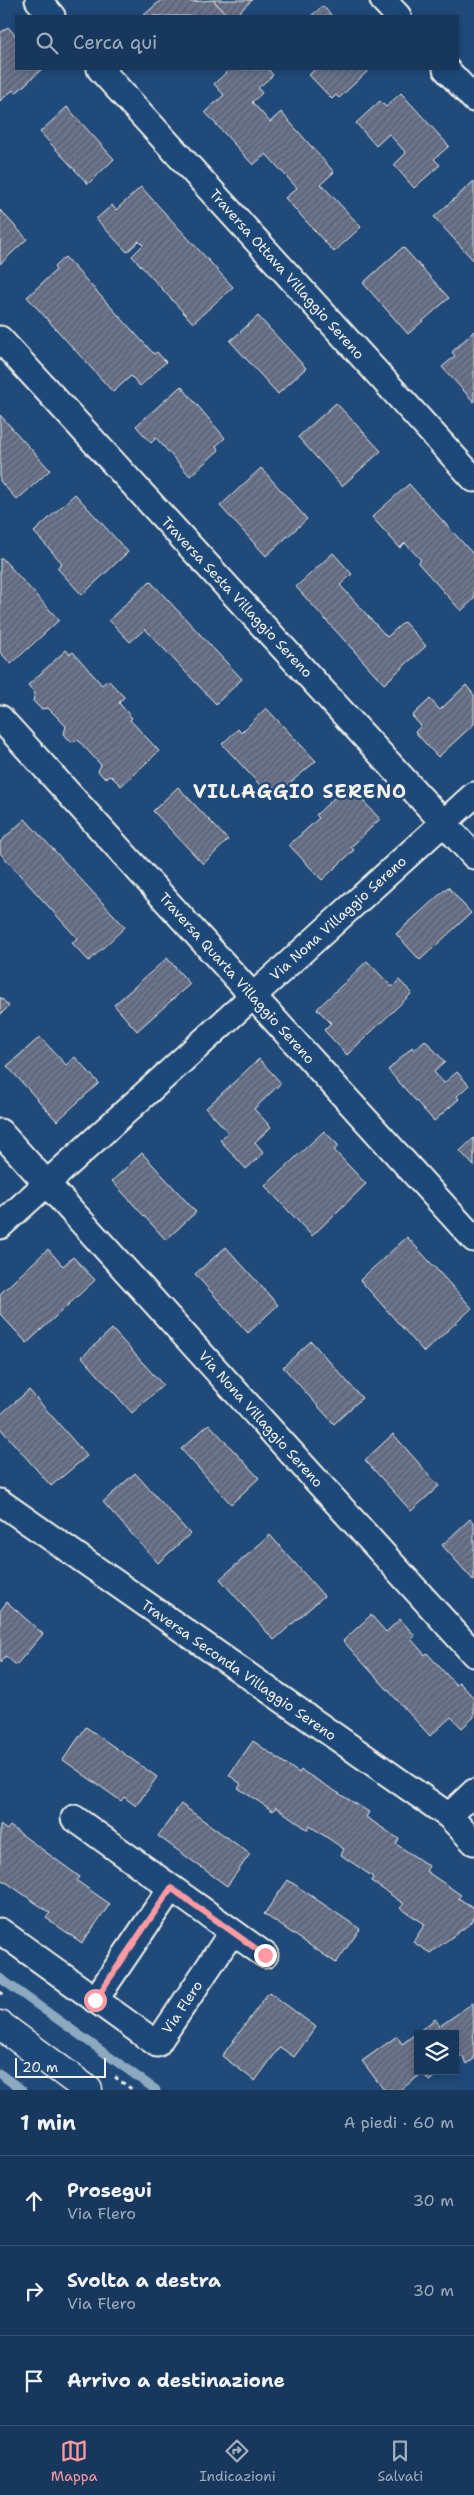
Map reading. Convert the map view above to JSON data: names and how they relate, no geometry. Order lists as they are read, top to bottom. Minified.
{"streets":{"street":["Traversa Ottava Villaggio Sereno","Traversa Sesta Villaggio Sereno","Via Nona Villaggio Sereno","Traversa Quarta Villaggio Sereno","Traversa Seconda Villaggio Sereno","Via Flero"]},"crossings":[["Traversa Sesta Villaggio Sereno","Via Nona Villaggio Sereno"],["Via Nona Villaggio Sereno","Traversa Quarta Villaggio Sereno"]],"districts":["VILLAGGIO SERENO"],"scale_bar":"20 m","page":{"search":"Cerca qui","scale":"20 m","heading":["1 min","A piedi · 60 m"],"list":[["Prosegui","Via Flero","30 m"],["Svolta a destra","Via Flero","30 m"],"Arrivo a destinazione"],"nav":["Mappa","Indicazioni","Salvati"]}}
